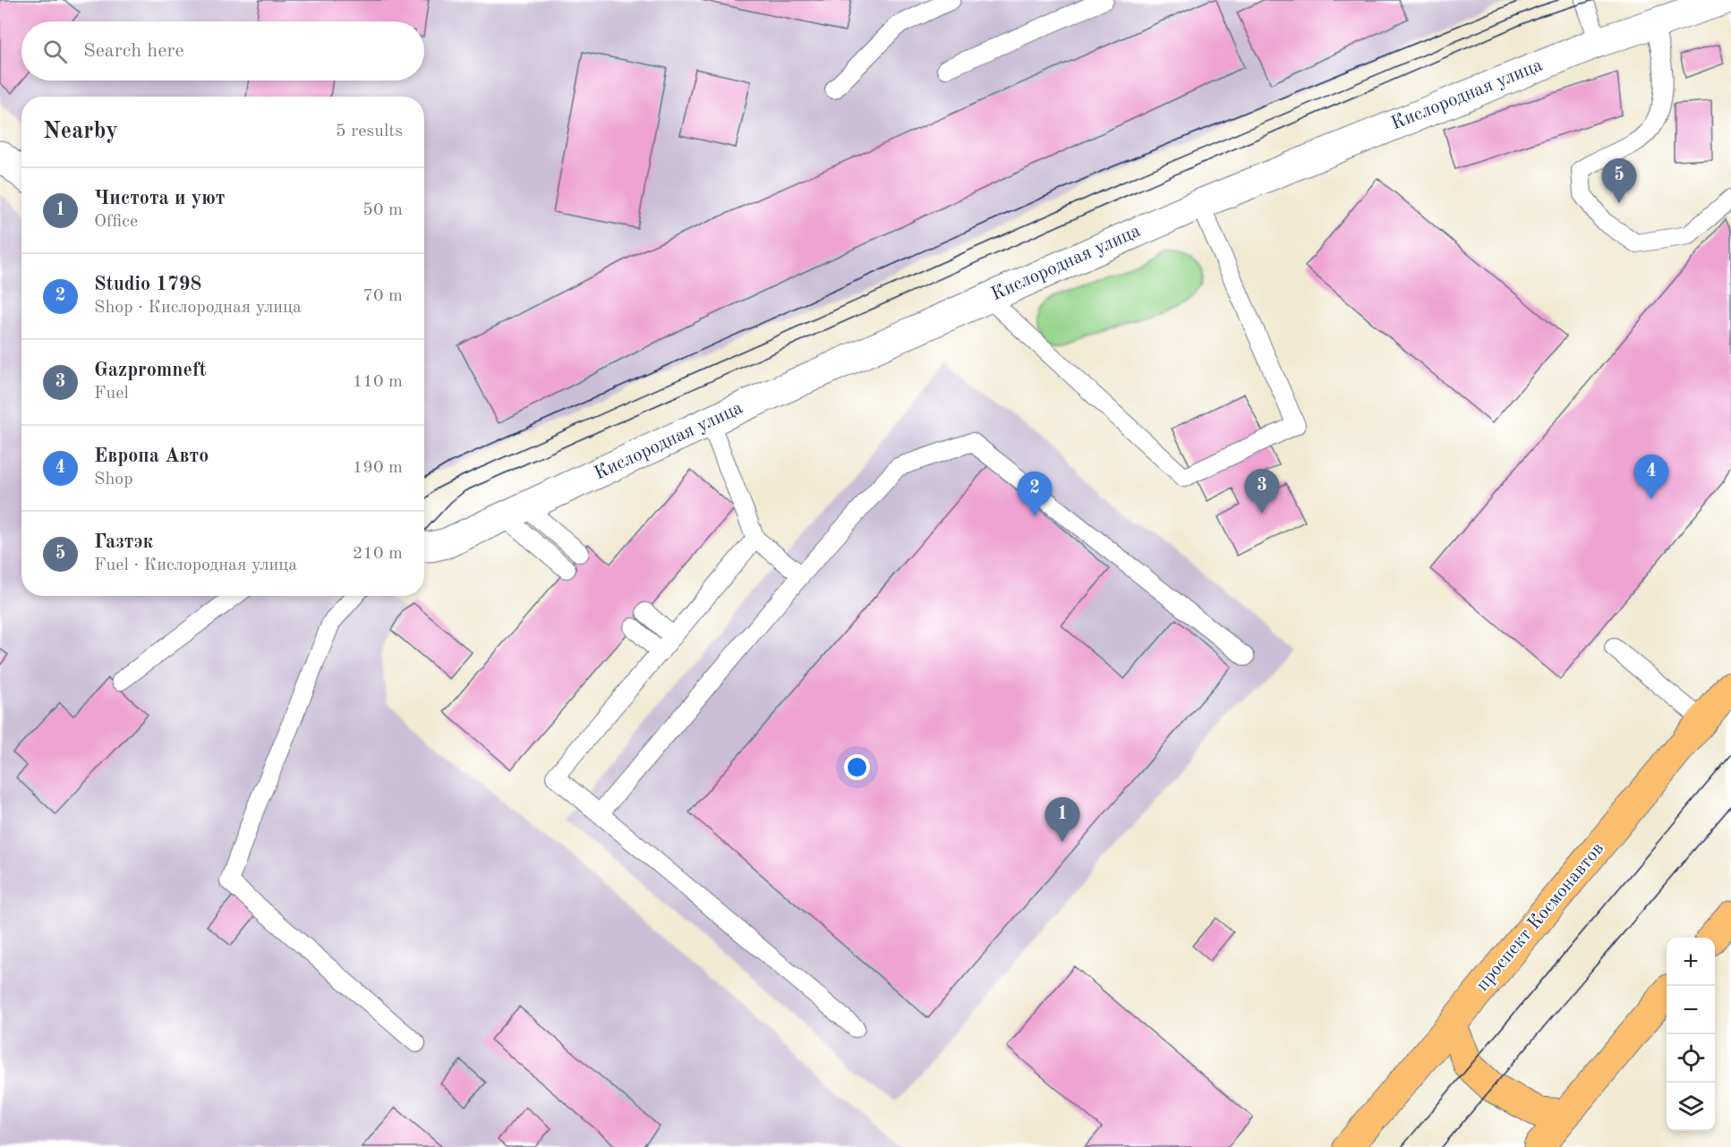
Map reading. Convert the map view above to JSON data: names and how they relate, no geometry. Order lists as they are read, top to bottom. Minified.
{"streets":{"main road":["проспект Космонавтов"],"street":["Кислородная улица"]},"page":{"search":"Search here","heading":["Nearby","5 results"],"pins":["5","4","3","2","1"],"list":[{"mark":"1","name":"Чистота и уют","note":"Office","value":"50 m"},{"mark":"2","name":"Studio 1798","note":"Shop · Кислородная улица","value":"70 m"},{"mark":"3","name":"Gazpromneft","note":"Fuel","value":"110 m"},{"mark":"4","name":"Европа Авто","note":"Shop","value":"190 m"},{"mark":"5","name":"Газтэк","note":"Fuel · Кислородная улица","value":"210 m"}],"map_buttons":["+","−"]}}
